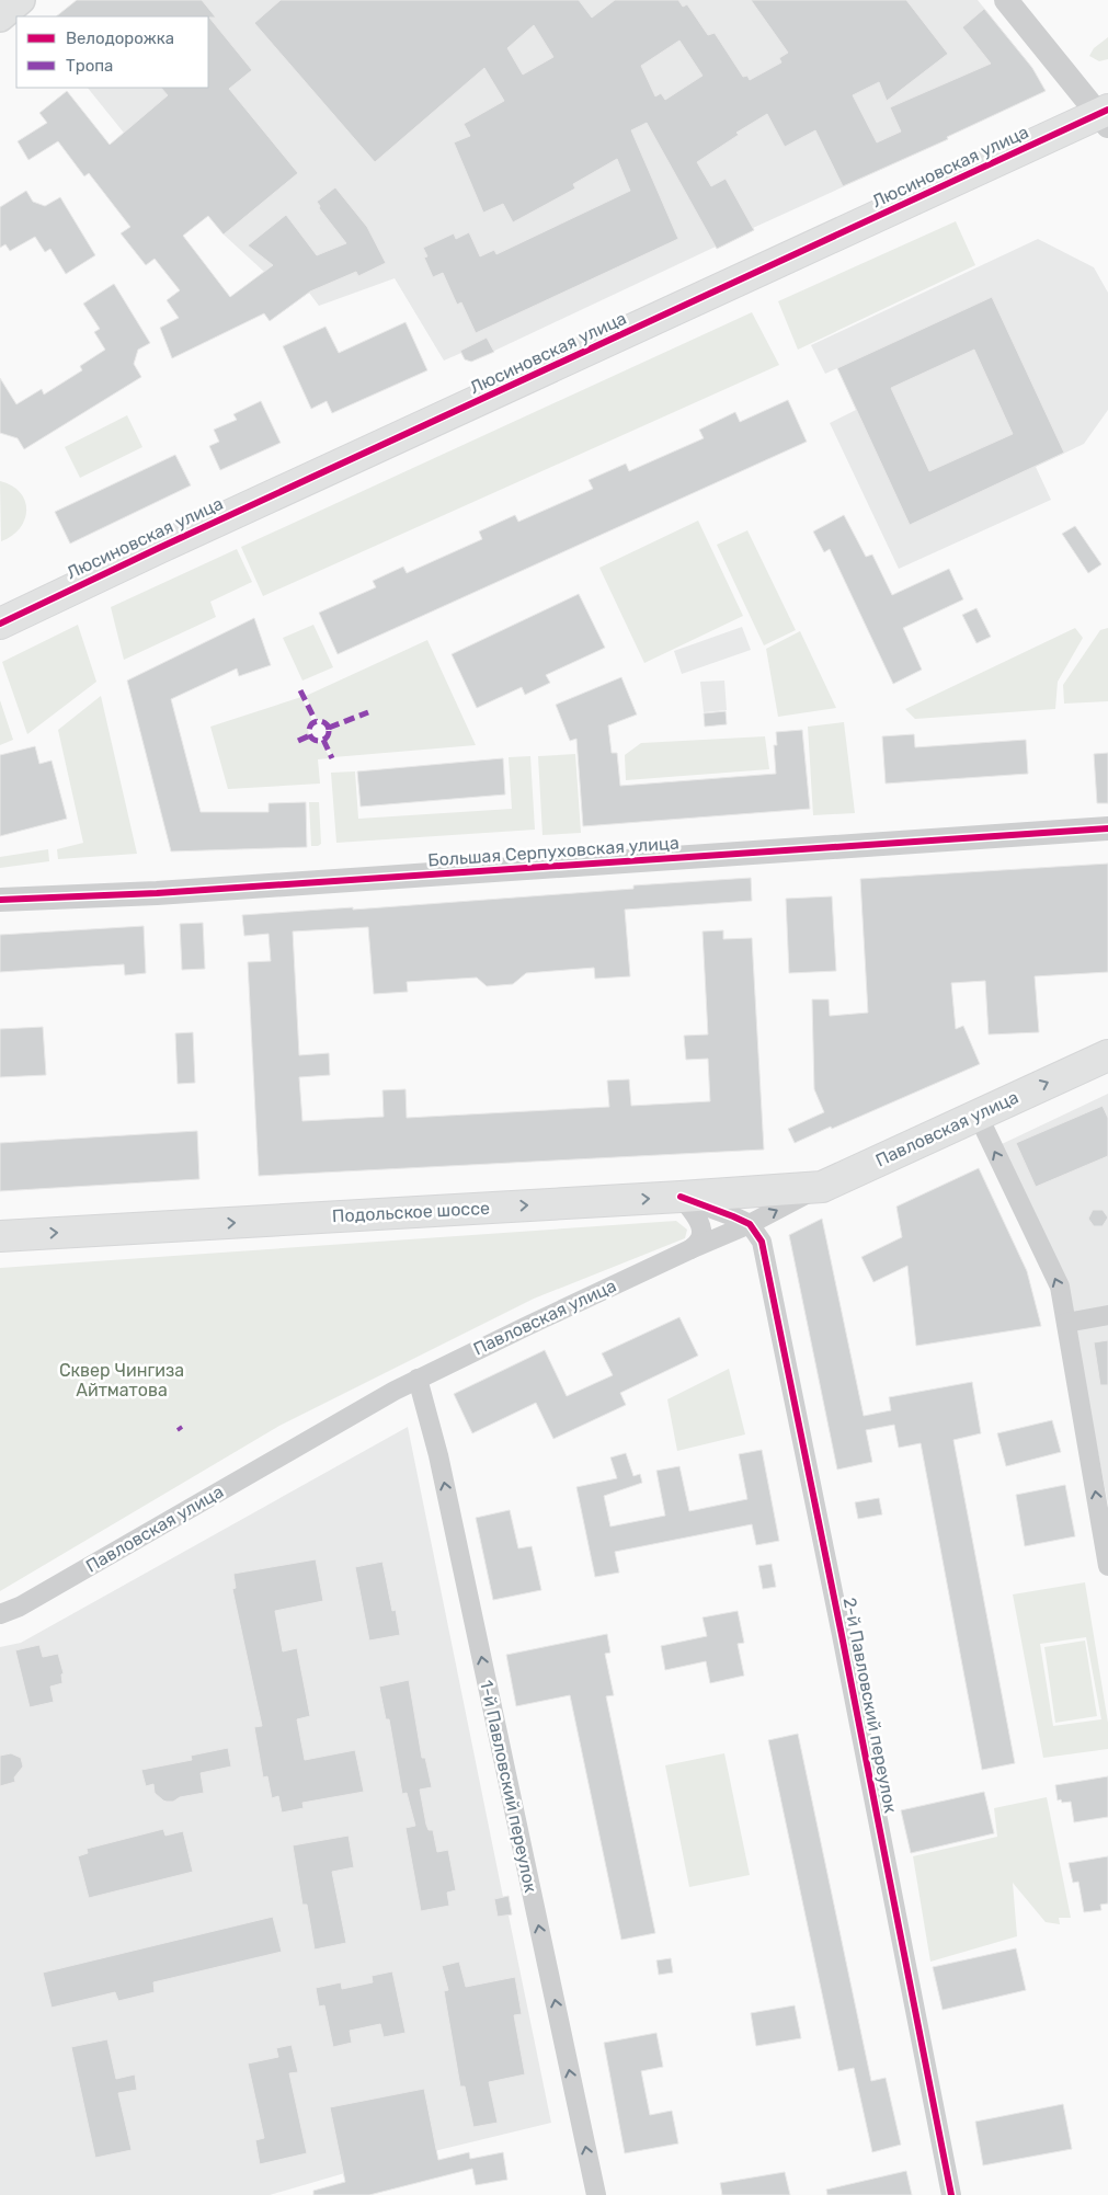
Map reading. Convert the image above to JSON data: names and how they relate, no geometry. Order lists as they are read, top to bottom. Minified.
{"streets":{"main road":["Люсиновская улица","Павловская улица","Подольское шоссе"],"street":["Большая Серпуховская улица","2-й Павловский переулок","1-й Павловский переулок"]},"crossings":[["Павловская улица","Подольское шоссе"],["Павловская улица","2-й Павловский переулок"],["Павловская улица","1-й Павловский переулок"]],"one_way":["Подольское шоссе","1-й Павловский переулок"],"parks":["Сквер Чингиза Айтматова"],"legend":["Велодорожка","Тропа"]}
